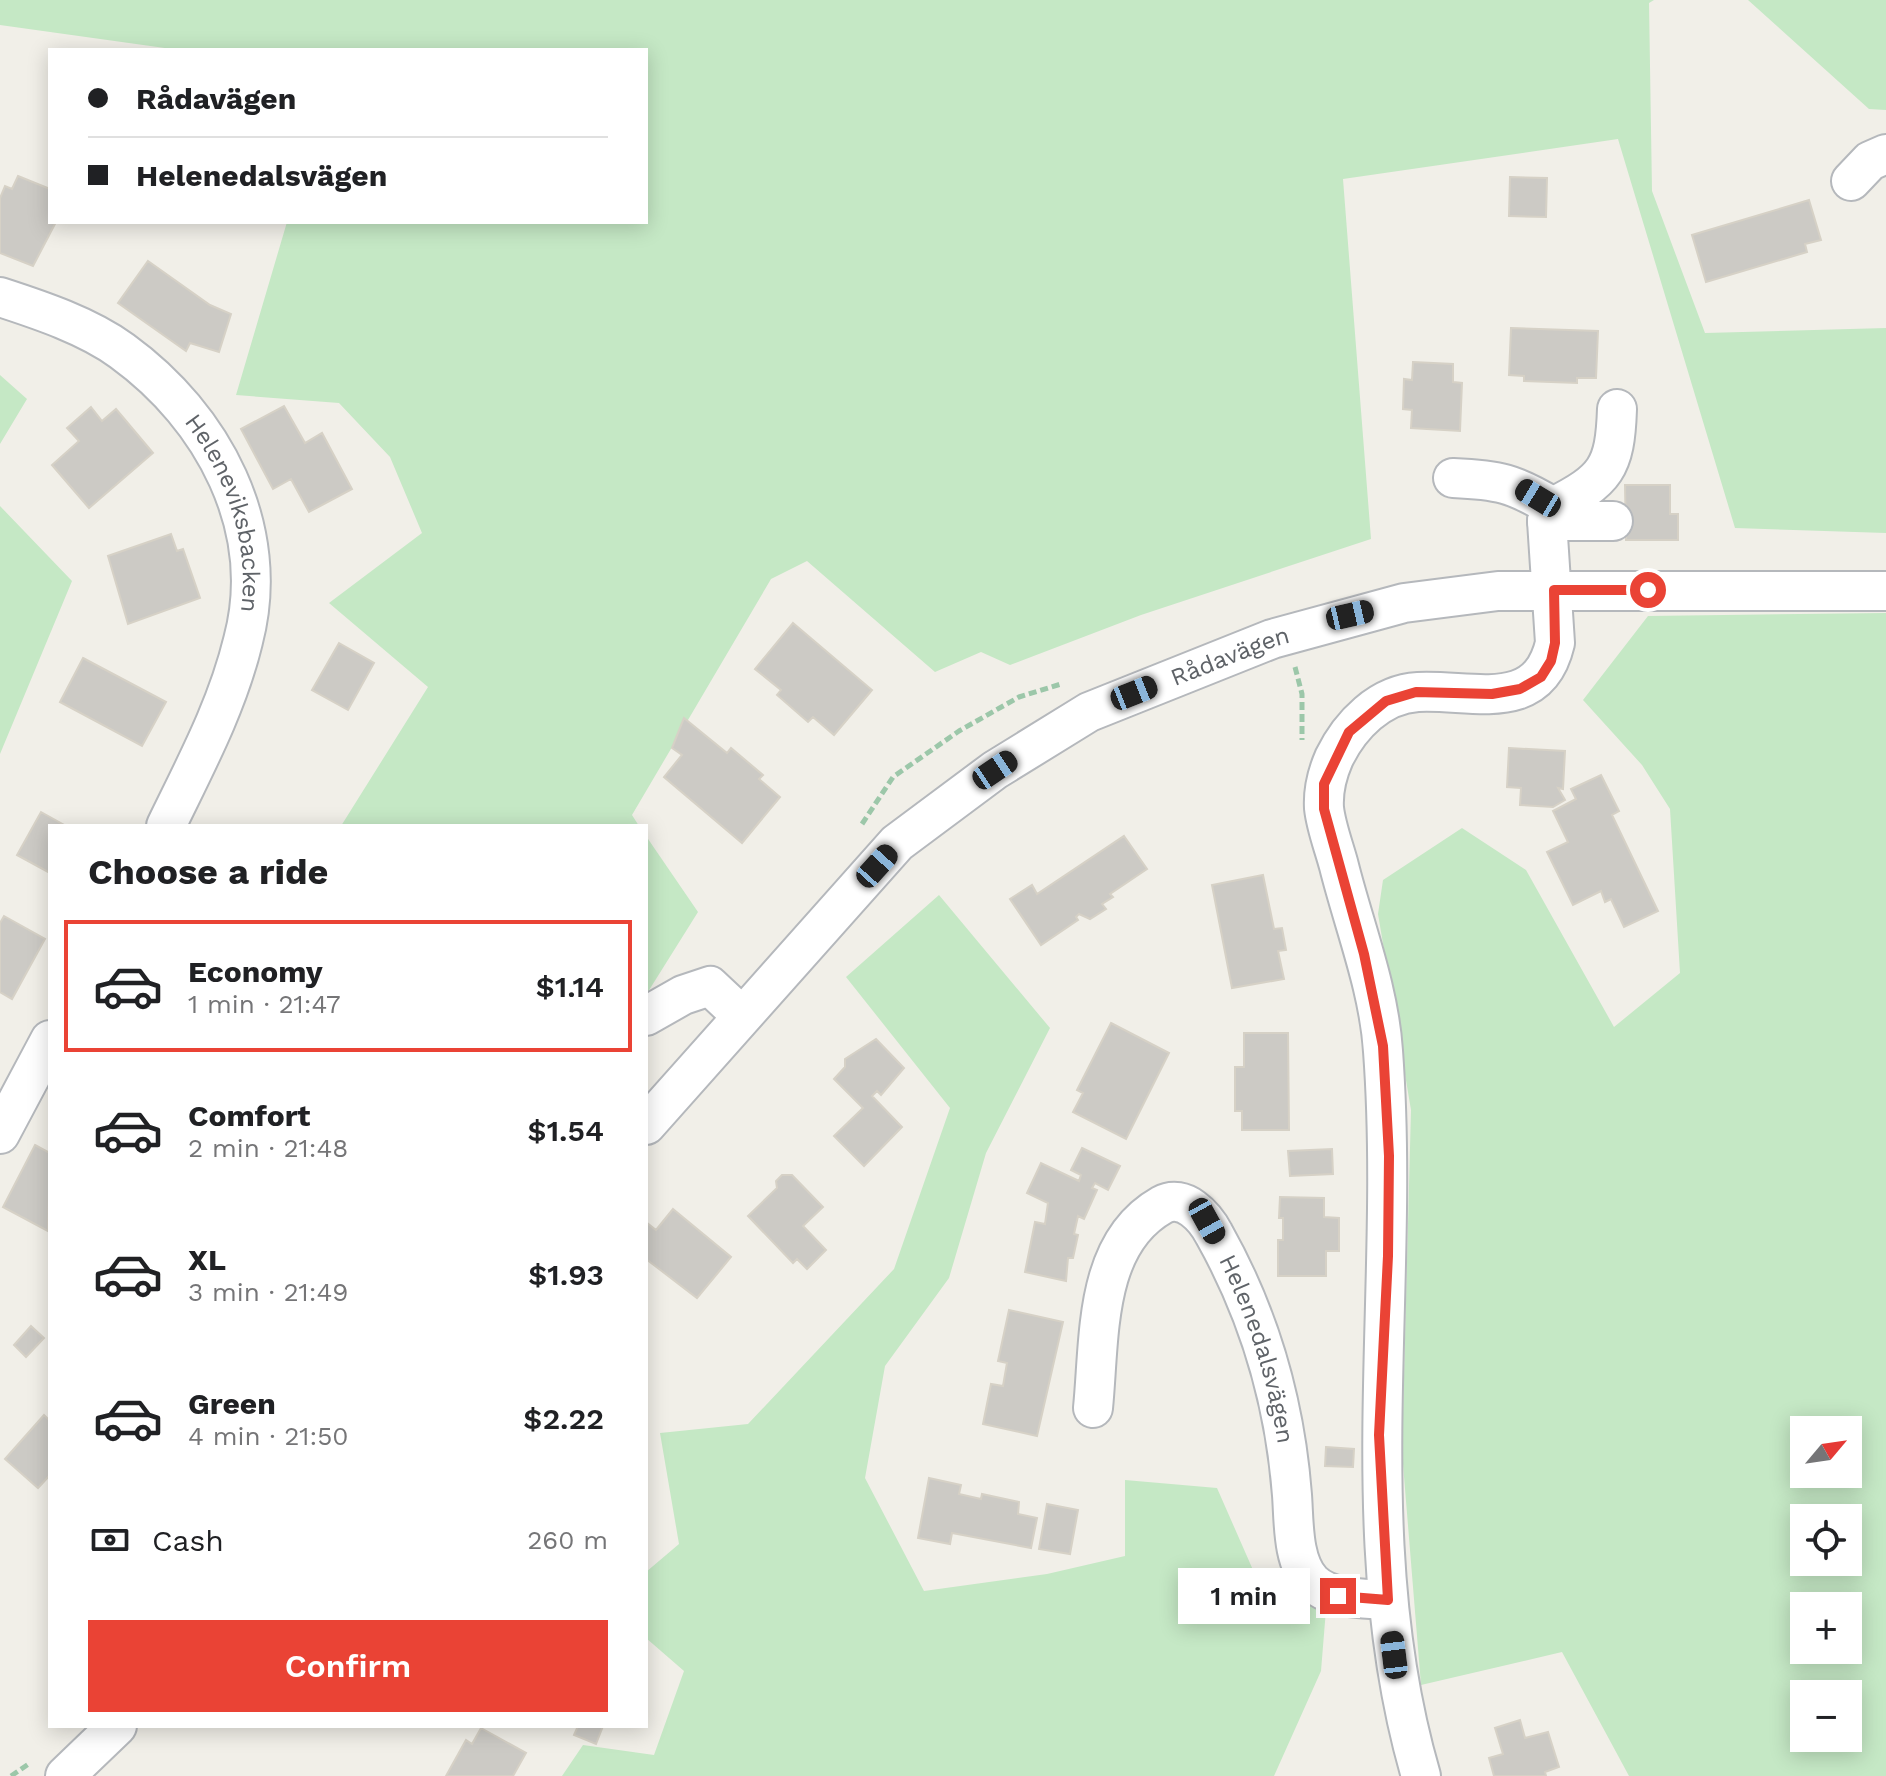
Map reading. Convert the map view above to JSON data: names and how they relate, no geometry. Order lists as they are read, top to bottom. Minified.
{"streets":{"street":["Heleneviksbacken","Rådavägen","Helenedalsvägen"]},"north":"top right","page":{"banner":["Rådavägen","Helenedalsvägen"],"heading":"Choose a ride","list":[{"name":"Economy","note":"1 min · 21:47","value":"$1.14"},{"name":"Comfort","note":"2 min · 21:48","value":"$1.54"},{"name":"XL","note":"3 min · 21:49","value":"$1.93"},{"name":"Green","note":"4 min · 21:50","value":"$2.22"}],"map_buttons":["+","−"],"pay":["Cash","260 m"],"bubble":"1 min","buttons":"Confirm"}}
